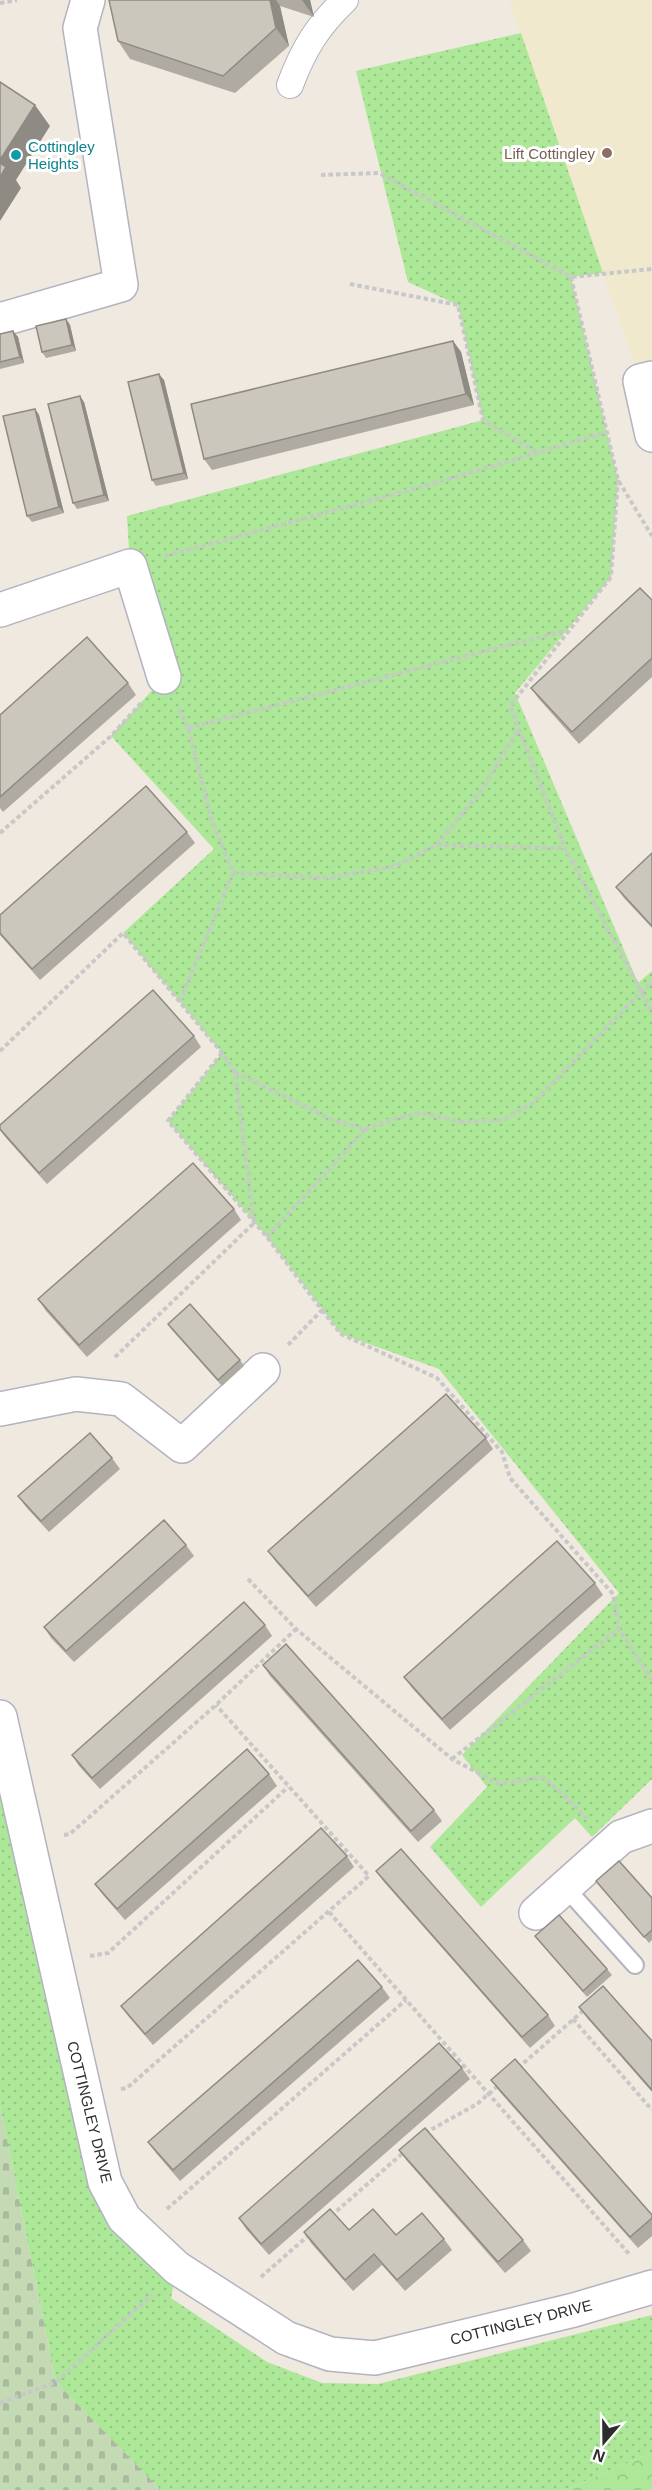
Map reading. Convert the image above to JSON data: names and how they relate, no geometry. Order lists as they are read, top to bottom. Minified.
{"streets":{"street":["COTTINGLEY DRIVE"]},"places":["Lift Cottingley","Cottingley Heights"],"north":"bottom"}
